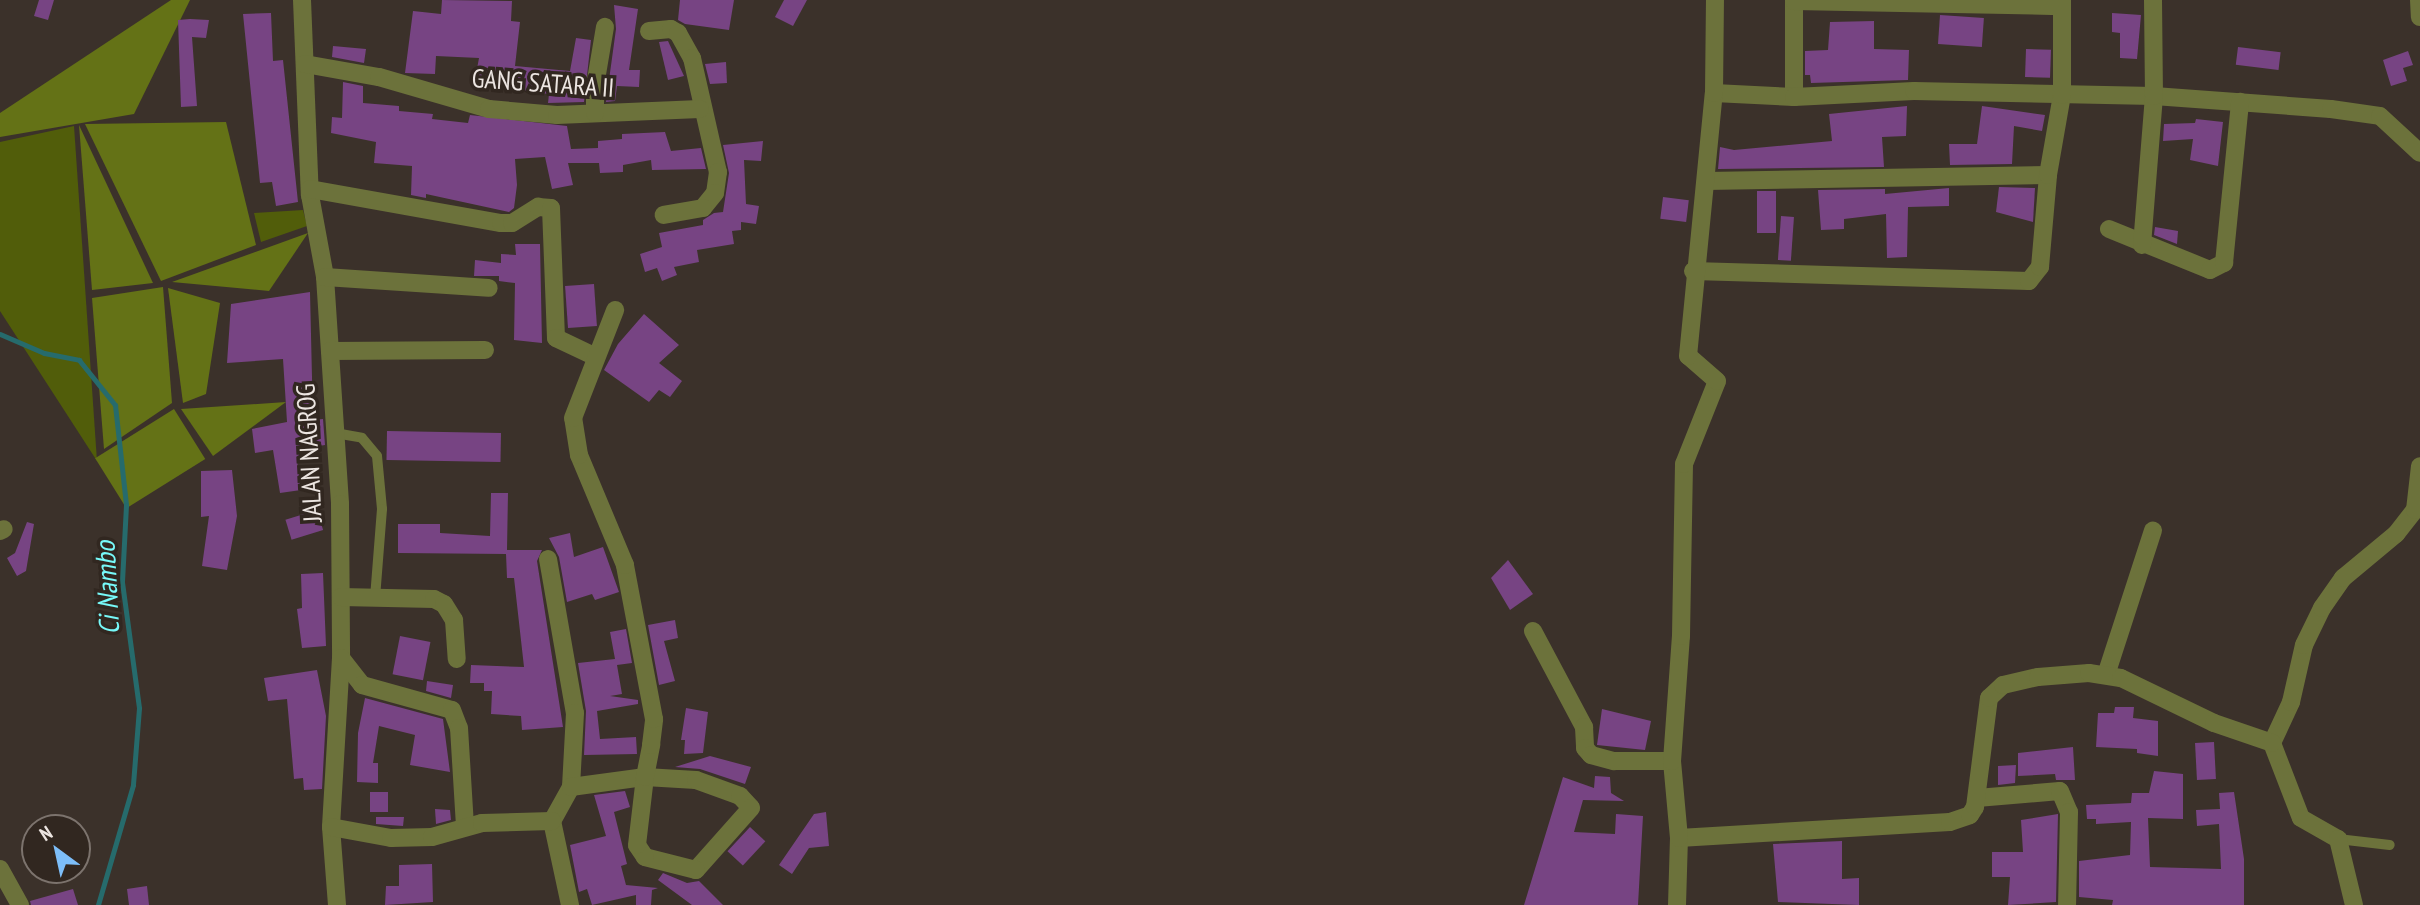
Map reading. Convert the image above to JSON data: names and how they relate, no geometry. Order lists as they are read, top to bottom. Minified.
{"streets":{"street":["GANG SATARA II","JALAN NAGROG"]},"crossings":[["GANG SATARA II","JALAN NAGROG"]],"water":["Ci Nambo"],"north":"top left"}
